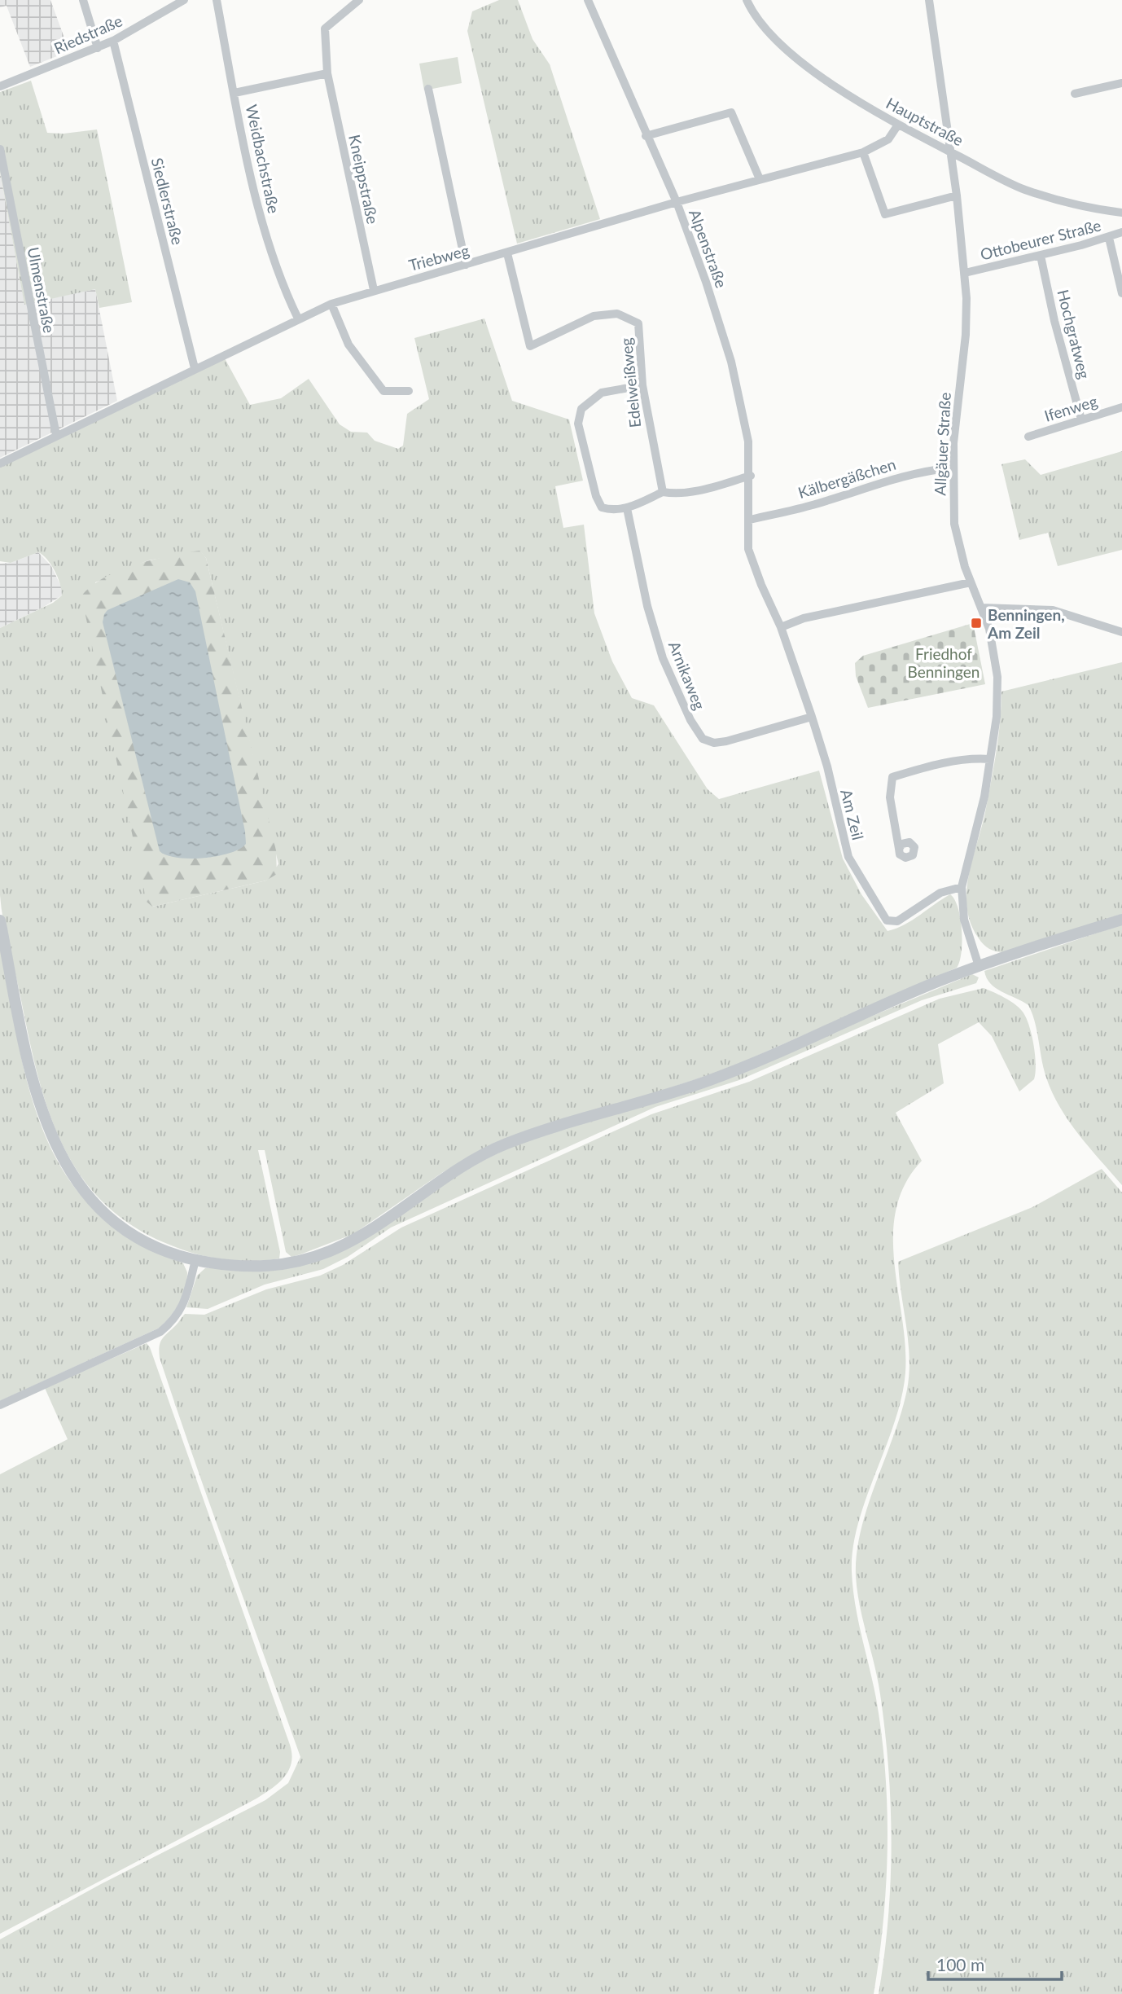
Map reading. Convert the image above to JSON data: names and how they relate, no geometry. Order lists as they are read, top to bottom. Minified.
{"streets":{"street":["Riedstraße","Hauptstraße","Weidbachstraße","Kneippstraße","Siedlerstraße","Ottobeurer Straße","Alpenstraße","Triebweg","Ulmenstraße","Hochgratweg","Edelweißweg","Ifenweg","Allgäuer Straße","Kälbergäßchen","Arnikaweg","Am Zeil"]},"crossings":[["Riedstraße","Siedlerstraße"],["Hauptstraße","Triebweg"],["Hauptstraße","Allgäuer Straße"],["Weidbachstraße","Triebweg"],["Kneippstraße","Triebweg"],["Siedlerstraße","Triebweg"],["Ottobeurer Straße","Hochgratweg"],["Ottobeurer Straße","Allgäuer Straße"],["Alpenstraße","Triebweg"],["Alpenstraße","Kälbergäßchen"],["Alpenstraße","Am Zeil"],["Triebweg","Ulmenstraße"],["Triebweg","Edelweißweg"],["Hochgratweg","Ifenweg"],["Allgäuer Straße","Kälbergäßchen"],["Allgäuer Straße","Am Zeil"],["Kälbergäßchen","Am Zeil"],["Arnikaweg","Am Zeil"]],"parks":["Friedhof Benningen"],"places":{"transit":["Benningen, Am Zeil"]},"scale_bar":"100 m"}
